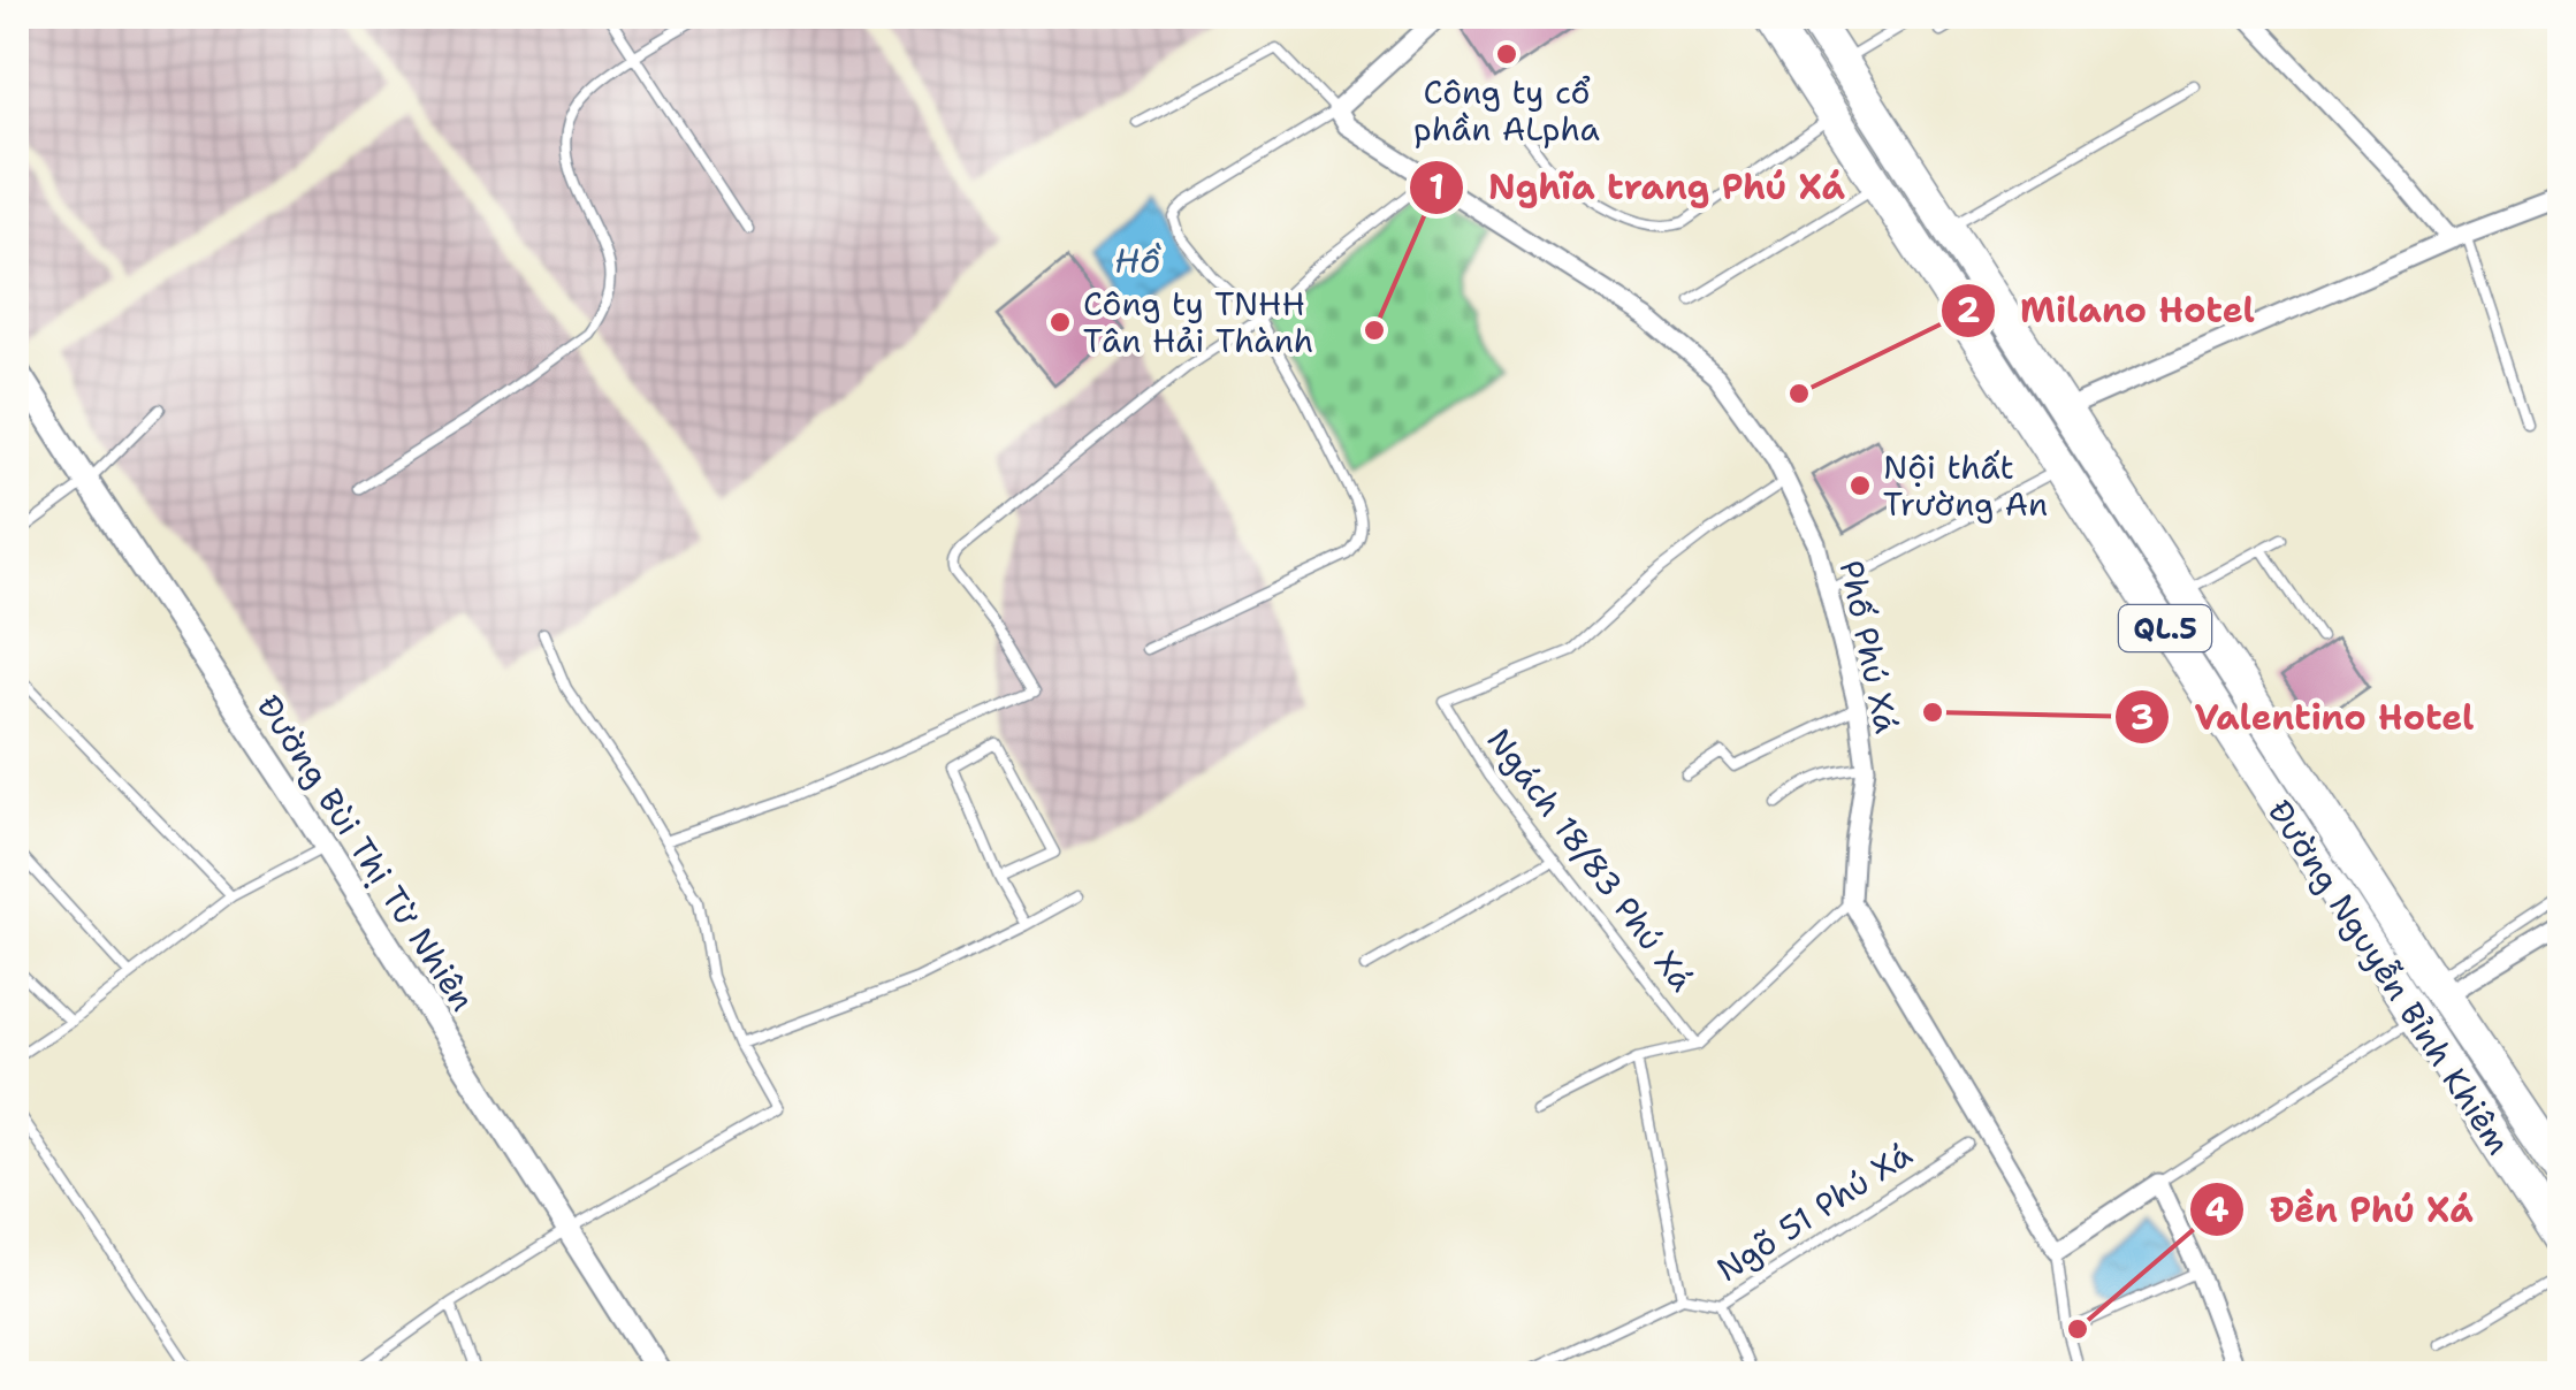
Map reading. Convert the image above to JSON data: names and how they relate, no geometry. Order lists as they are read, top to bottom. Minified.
{"streets":{"highway":["QL.5","Đường Nguyễn Bỉnh Khiêm"],"street":["Phố Phú Xá","Đường Bùi Thị Từ Nhiên"],"lane":["Ngách 18/83 Phú Xá","Ngõ 51 Phú Xá"]},"crossings":[["Phố Phú Xá","Ngách 18/83 Phú Xá"]],"water":["Hồ"],"places":["Công ty cổ phần ALpha","Công ty TNHH Tân Hải Thành","Nghĩa trang Phú Xá","Milano Hotel","Nội thất Trường An","Valentino Hotel","Đền Phú Xá"]}
